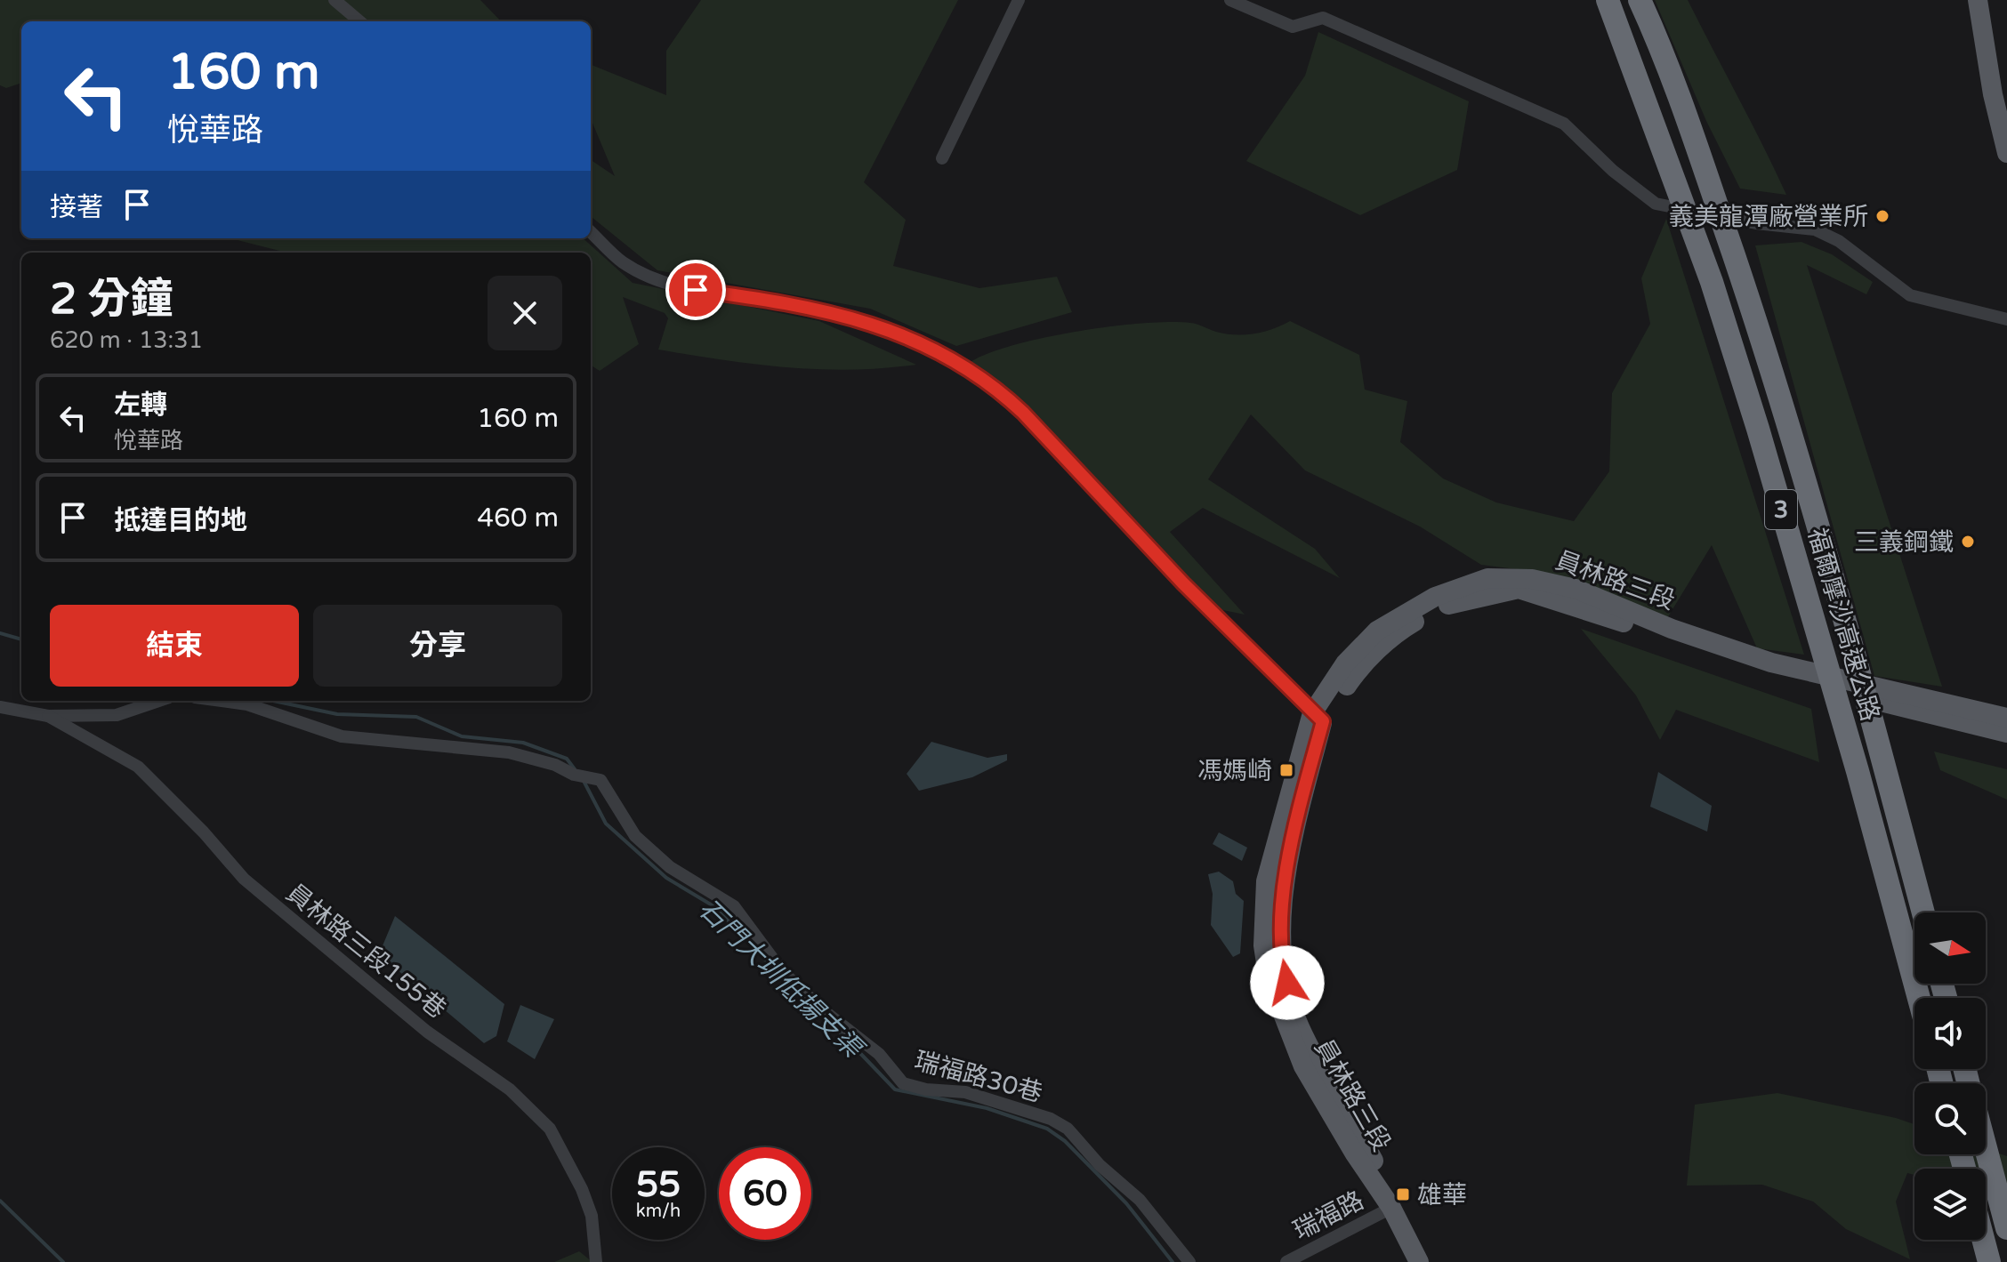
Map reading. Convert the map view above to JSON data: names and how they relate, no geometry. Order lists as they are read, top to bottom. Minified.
{"streets":{"highway":["3","福爾摩沙高速公路"],"main road":["員林路三段"],"street":["員林路三段155巷","瑞福路30巷","瑞福路"]},"crossings":[["員林路三段","瑞福路"]],"water":["石門大圳低揚支渠"],"places":{"other":["義美龍潭廠營業所","三義鋼鐵"],"transit":["馮媽崎","雄華"]},"north":"right","page":{"turn":["160 m","悅華路"],"then":"接著","heading":["2 分鐘","620 m · 13:31"],"list":[{"name":"左轉","note":"悅華路","value":"160 m"},{"name":"抵達目的地","value":"460 m"}],"buttons":["結束","分享"],"speed":"55 km/h","limit":"60"}}
